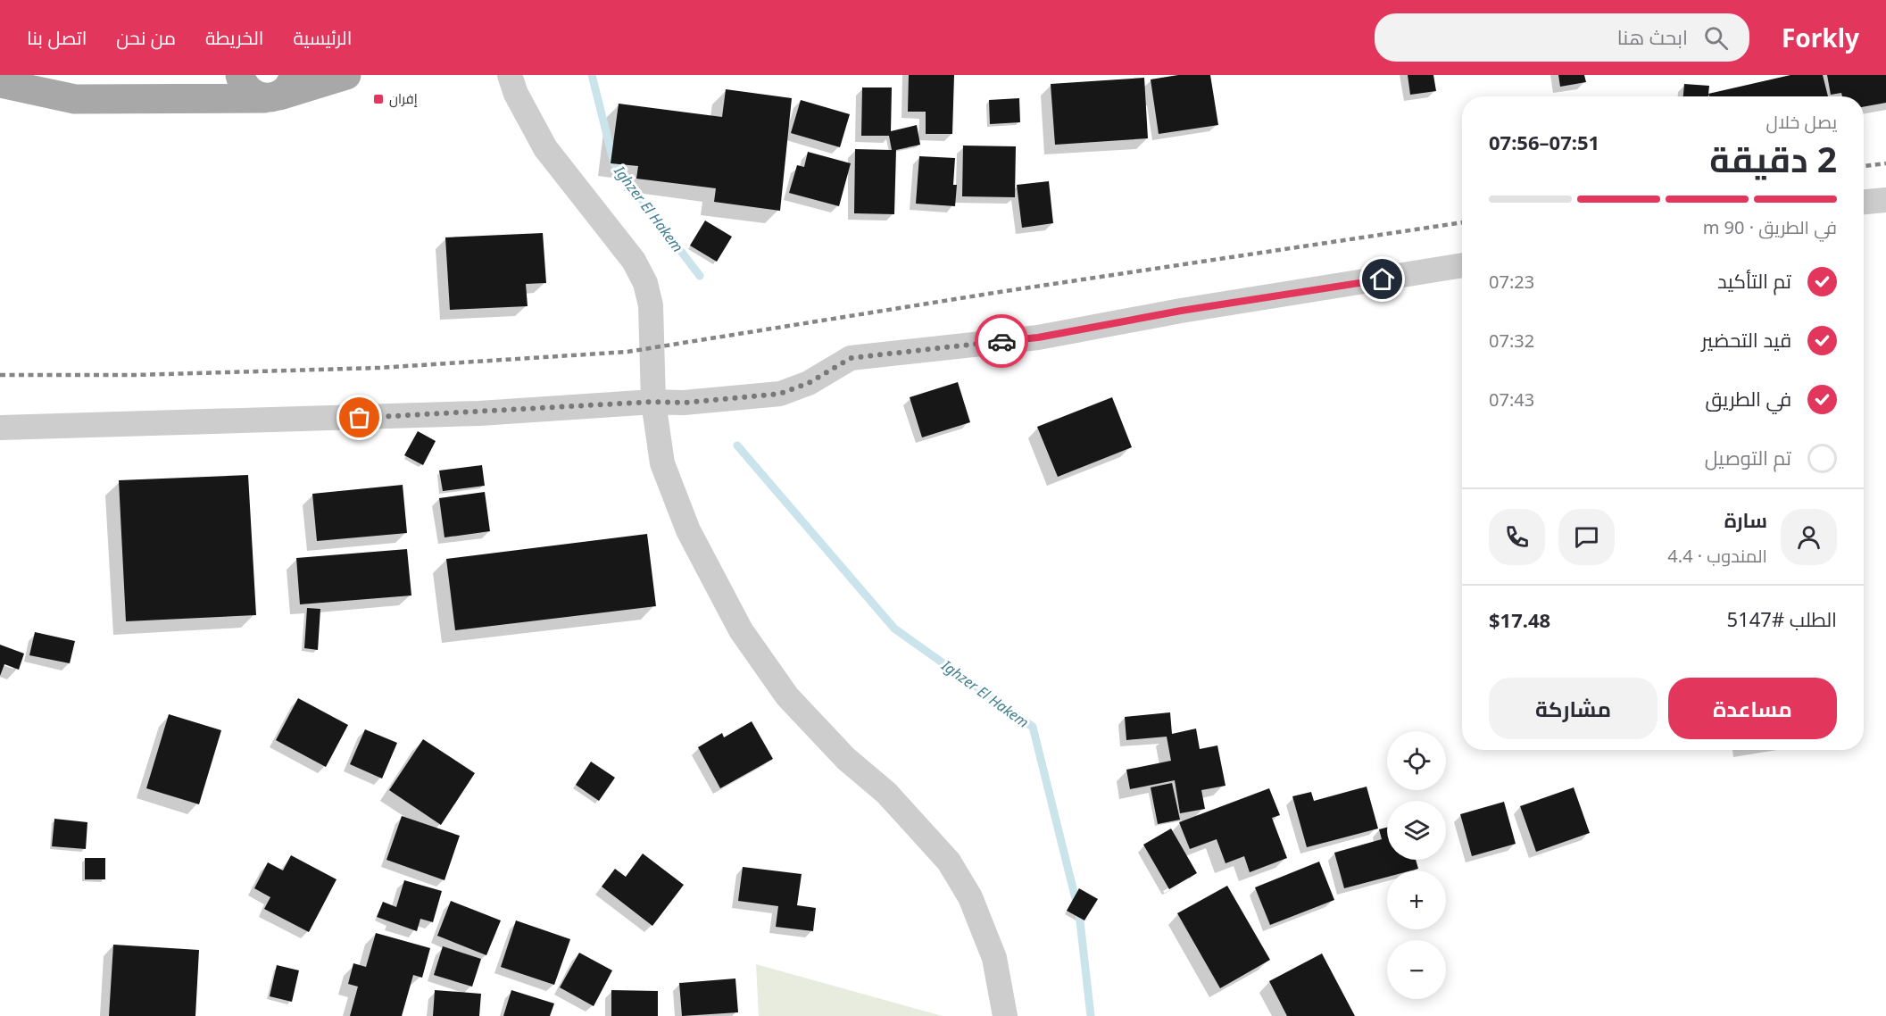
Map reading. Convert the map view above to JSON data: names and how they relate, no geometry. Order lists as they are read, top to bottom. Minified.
{"water":["Ighzer El Hakem"],"places":{"transit":["إفران"]},"page":{"header":"Forkly","search":"ابحث هنا","nav":["الرئيسية","الخريطة","من نحن","اتصل بنا"],"heading":["2 دقيقة","يصل خلال","07:51–07:56"],"panel":["سارة","المندوب · 4.4","الطلب #5147","$17.48"],"bar":"في الطريق · 90 m","list":[["تم التأكيد","07:23"],["قيد التحضير","07:32"],["في الطريق","07:43"],"تم التوصيل"],"buttons":["مساعدة","مشاركة"],"map_buttons":["+","−"]}}
